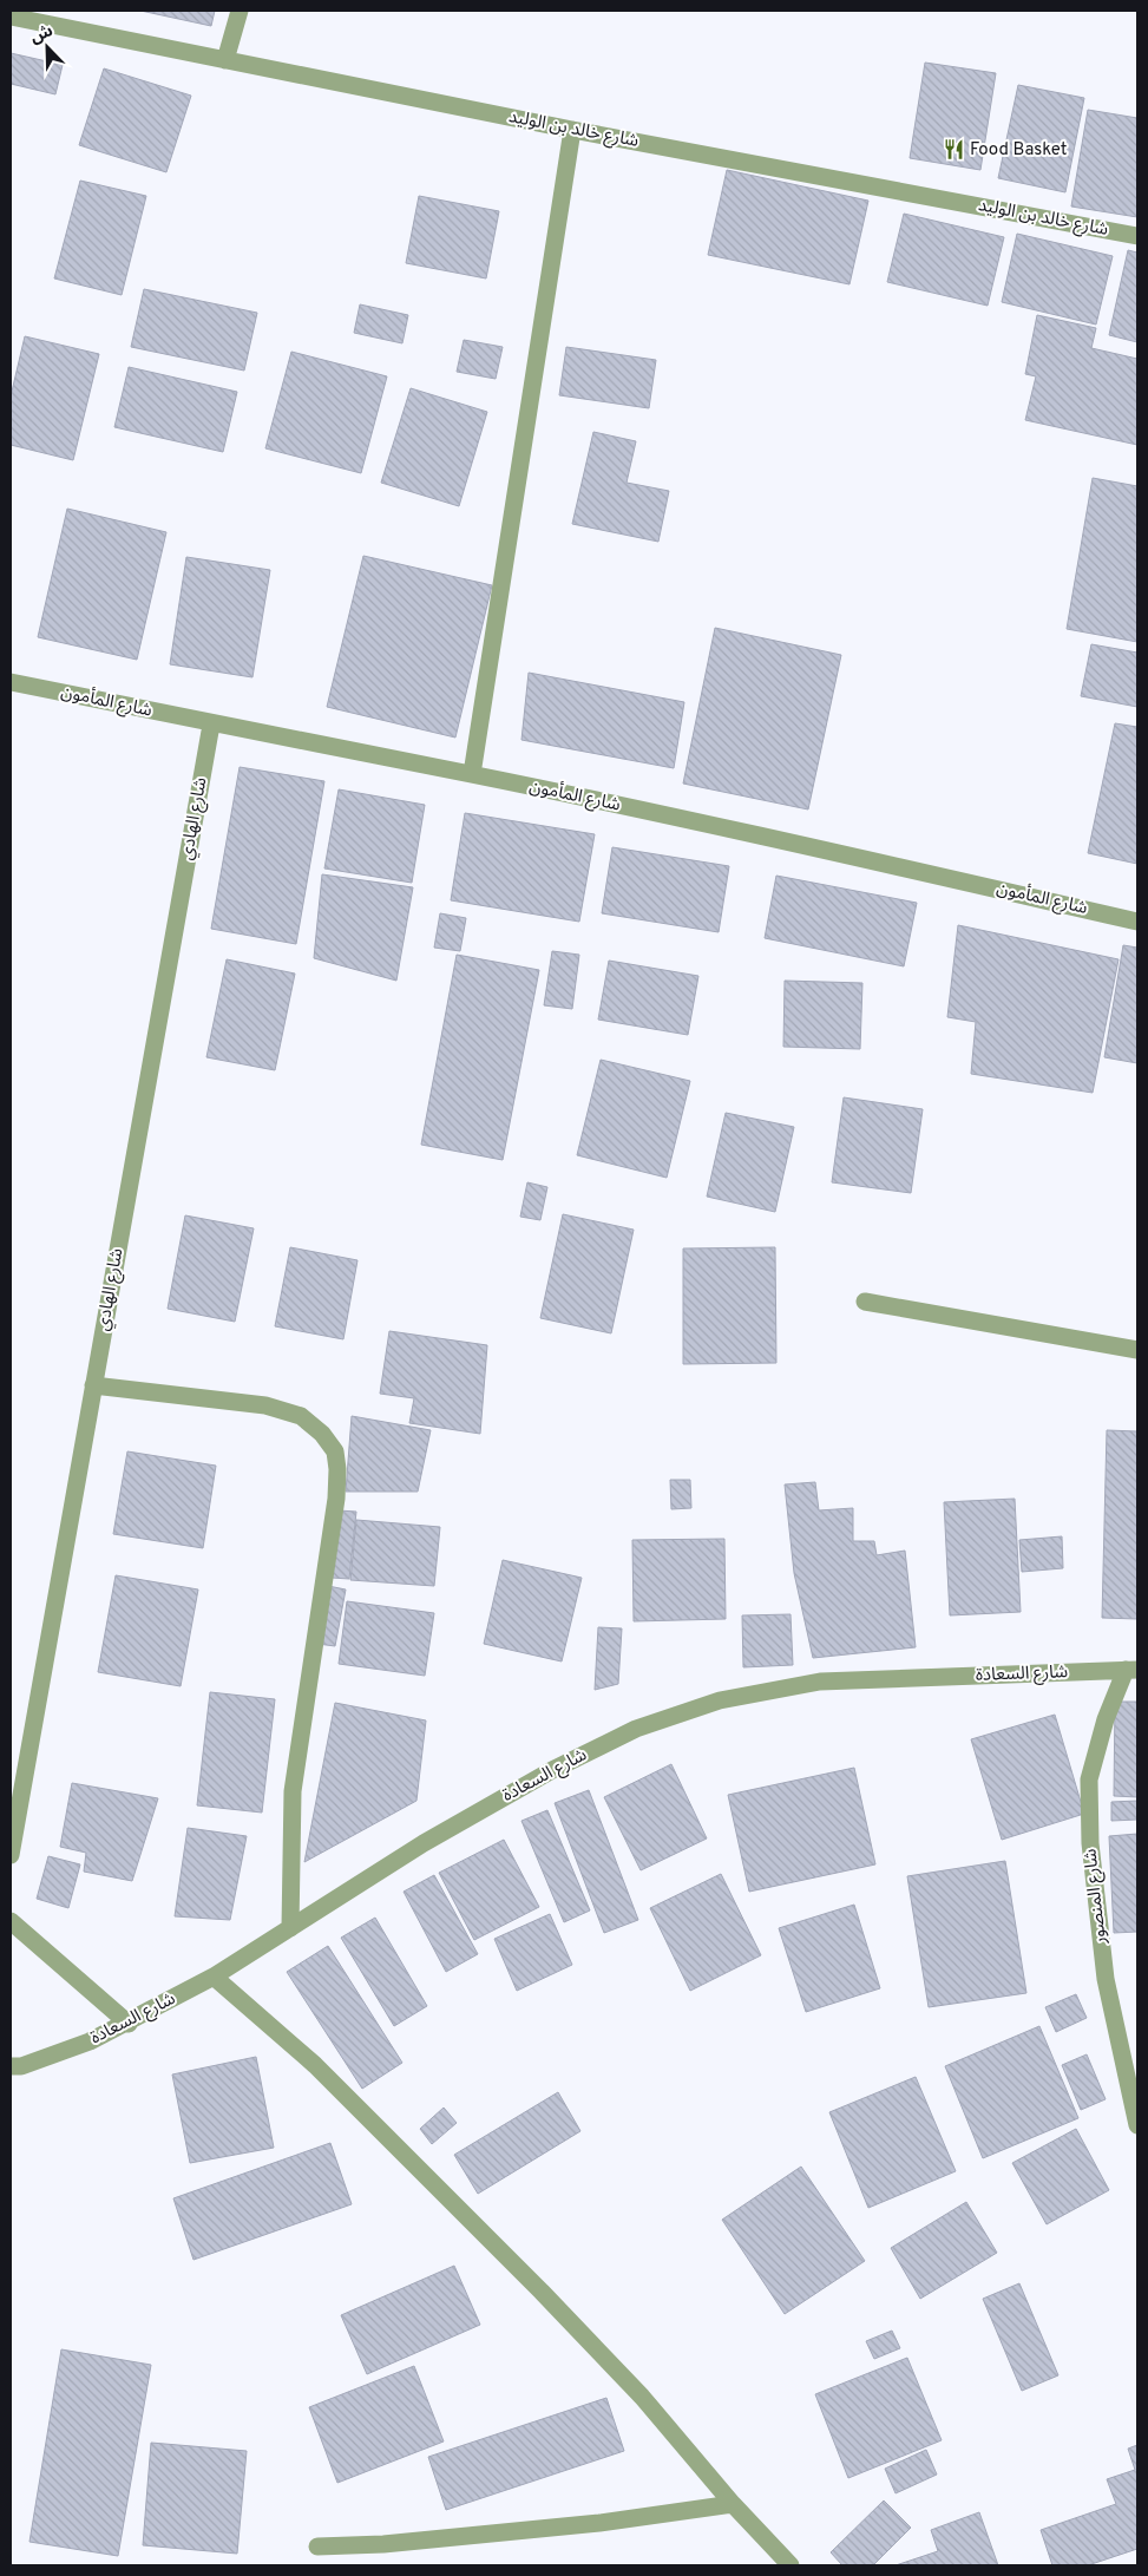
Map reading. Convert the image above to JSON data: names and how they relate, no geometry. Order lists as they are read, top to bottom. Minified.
{"streets":{"street":["شارع خالد بن الوليد","شارع المأمون","شارع الهادي","شارع السعادة","شارع المنصور"]},"crossings":[["شارع المأمون","شارع الهادي"],["شارع السعادة","شارع المنصور"]],"places":{"restaurant":["Food Basket"]},"north":"top left"}
